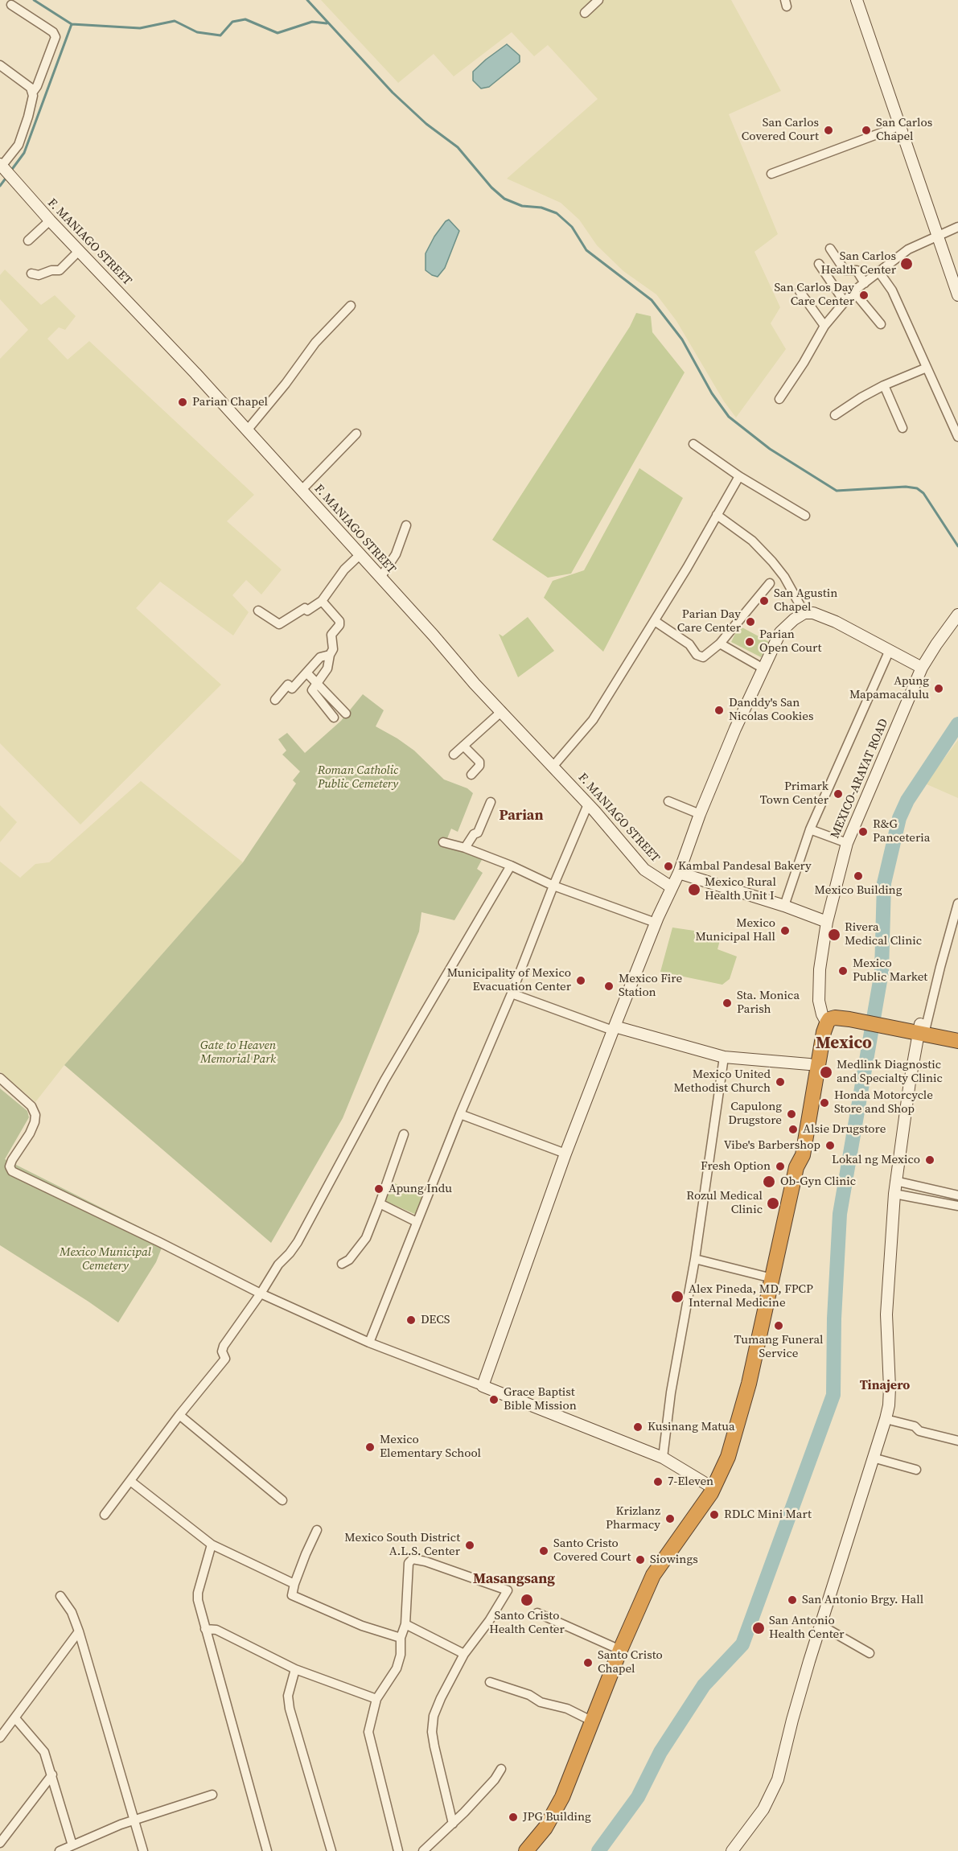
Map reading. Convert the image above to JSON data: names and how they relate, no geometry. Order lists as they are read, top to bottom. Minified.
{"streets":{"main road":["F. MANIAGO STREET","MEXICO-ARAYAT ROAD"]},"districts":["Parian","Mexico","Tinajero","Masangsang"],"parks":["Roman Catholic Public Cemetery","Gate to Heaven Memorial Park","Mexico Municipal Cemetery"],"places":["San Carlos Covered Court","San Carlos Chapel","San Carlos Health Center","San Carlos Day Care Center","Parian Chapel","San Agustin Chapel","Parian Day Care Center","Parian Open Court","Apung Mapamacalulu","Danddy's San Nicolas Cookies","Primark Town Center","R&G Panceteria","Kambal Pandesal Bakery","Mexico Building","Mexico Rural Health Unit I","Mexico Municipal Hall","Rivera Medical Clinic","Mexico Public Market","Municipality of Mexico Evacuation Center","Mexico Fire Station","Sta. Monica Parish","Medlink Diagnostic and Specialty Clinic","Mexico United Methodist Church","Honda Motorcycle Store and Shop","Capulong Drugstore","Alsie Drugstore","Vibe's Barbershop","Lokal ng Mexico","Fresh Option","Ob-Gyn Clinic","Apung Indu","Rozul Medical Clinic","Alex Pineda, MD, FPCP Internal Medicine","DECS","Tumang Funeral Service","Grace Baptist Bible Mission","Kusinang Matua","Mexico Elementary School","7-Eleven","RDLC Mini Mart","Krizlanz Pharmacy","Mexico South District A.L.S. Center","Santo Cristo Covered Court","Siowings","Santo Cristo Health Center","San Antonio Brgy. Hall","San Antonio Health Center","Santo Cristo Chapel","JPG Building"]}
